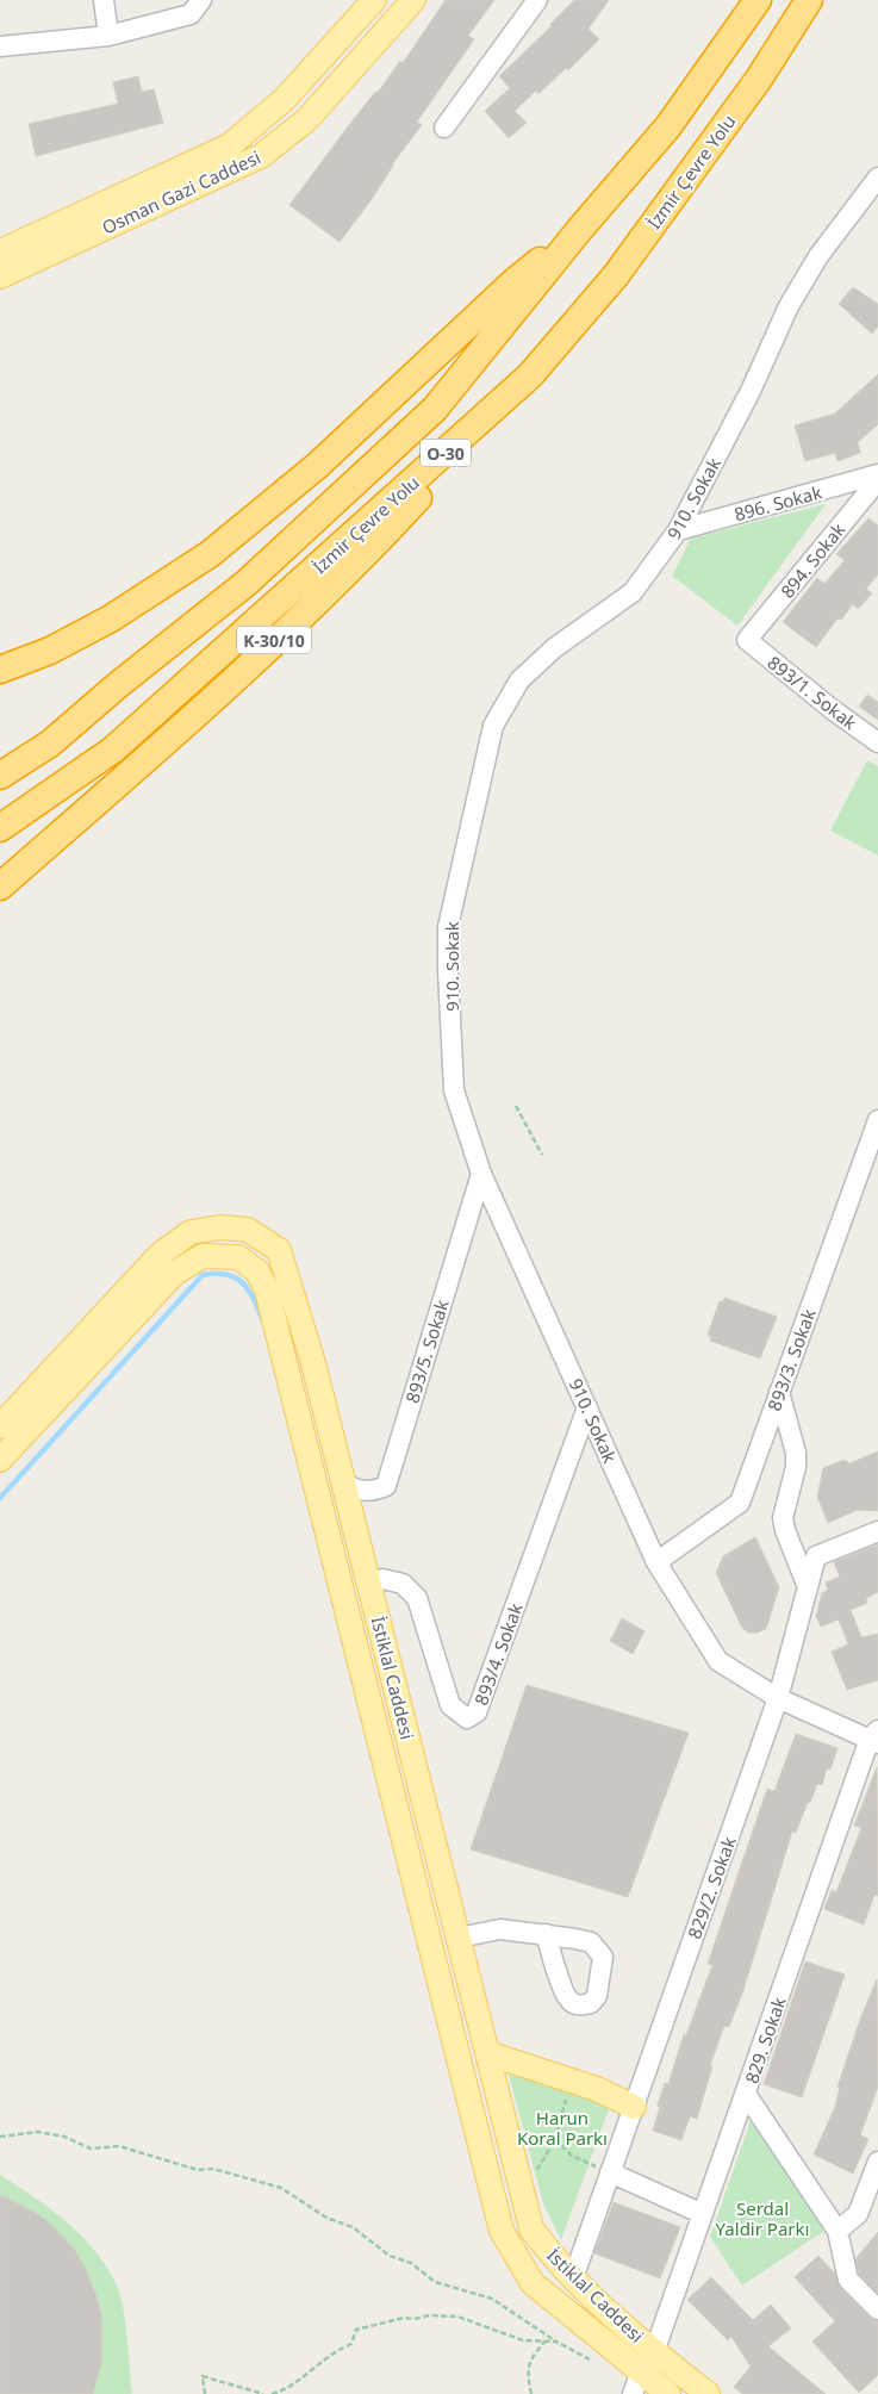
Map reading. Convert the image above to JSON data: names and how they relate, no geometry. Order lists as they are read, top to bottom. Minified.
{"streets":{"highway":["İzmir Çevre Yolu","O-30","K-30/10"],"main road":["Osman Gazi Caddesi","İstiklal Caddesi"],"street":["910. Sokak","896. Sokak","894. Sokak","893/1. Sokak","893/5. Sokak","893/3. Sokak","893/4. Sokak","829/2. Sokak","829. Sokak"]},"crossings":[["İzmir Çevre Yolu","K-30/10"],["910. Sokak","896. Sokak"],["910. Sokak","893/5. Sokak"],["910. Sokak","893/3. Sokak"],["910. Sokak","893/4. Sokak"],["910. Sokak","829/2. Sokak"],["910. Sokak","829. Sokak"],["894. Sokak","893/1. Sokak"],["893/5. Sokak","İstiklal Caddesi"],["893/4. Sokak","İstiklal Caddesi"],["İstiklal Caddesi","829/2. Sokak"],["İstiklal Caddesi","829. Sokak"]],"parks":["Harun Koral Parkı","Serdal Yaldir Parkı"]}
